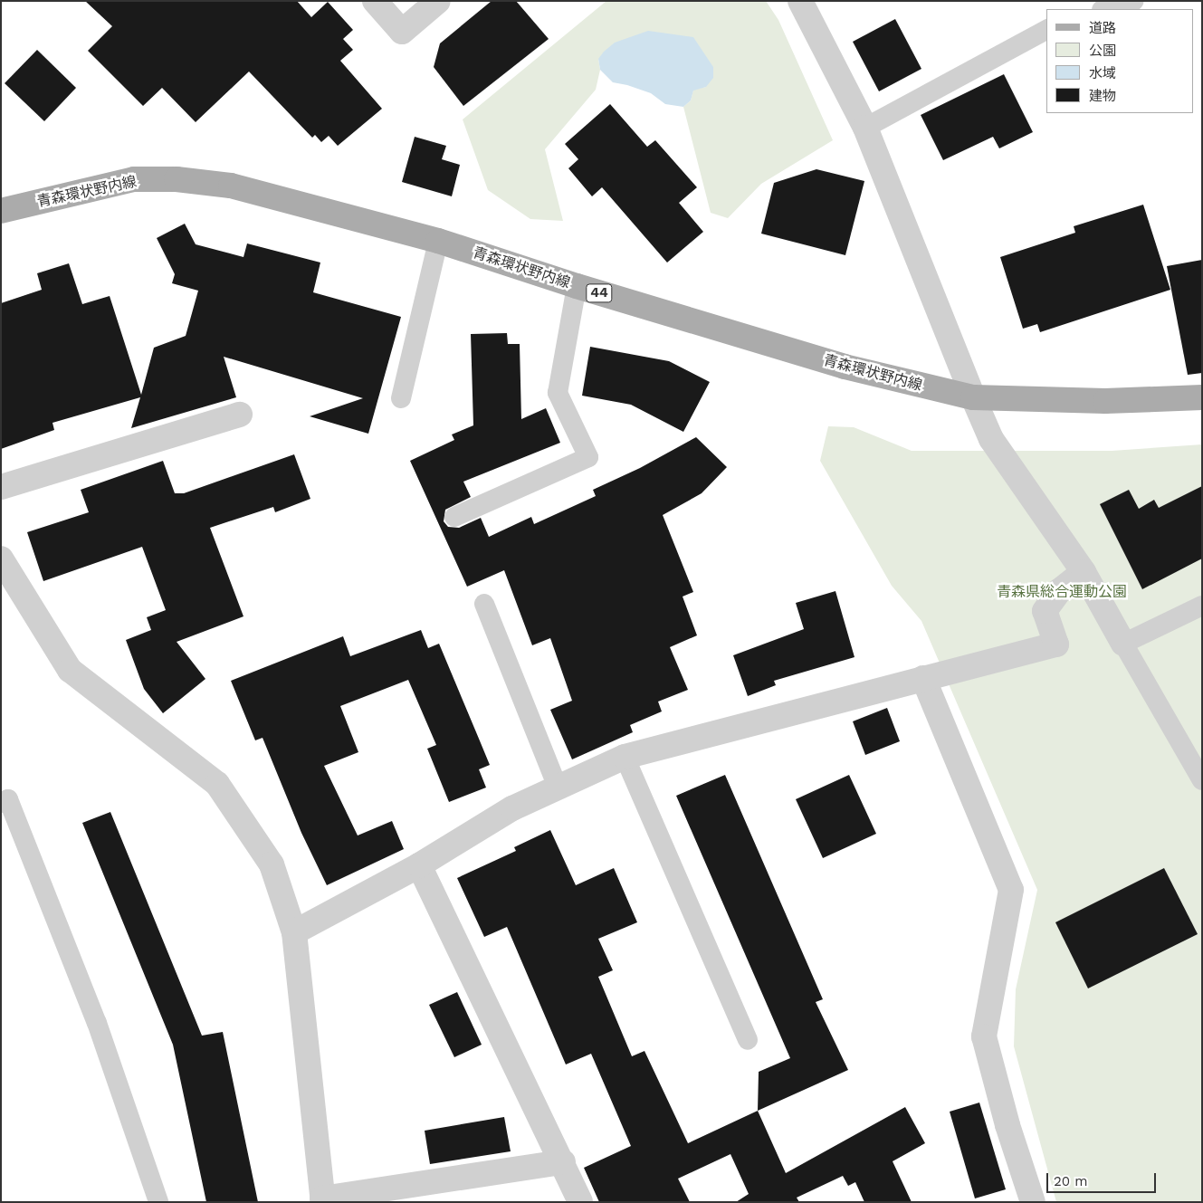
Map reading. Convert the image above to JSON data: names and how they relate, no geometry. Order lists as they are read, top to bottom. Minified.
{"streets":{"main road":["青森環状野内線","44"]},"parks":["青森県総合運動公園"],"legend":["道路","公園","水域","建物"],"scale_bar":"20 m"}
